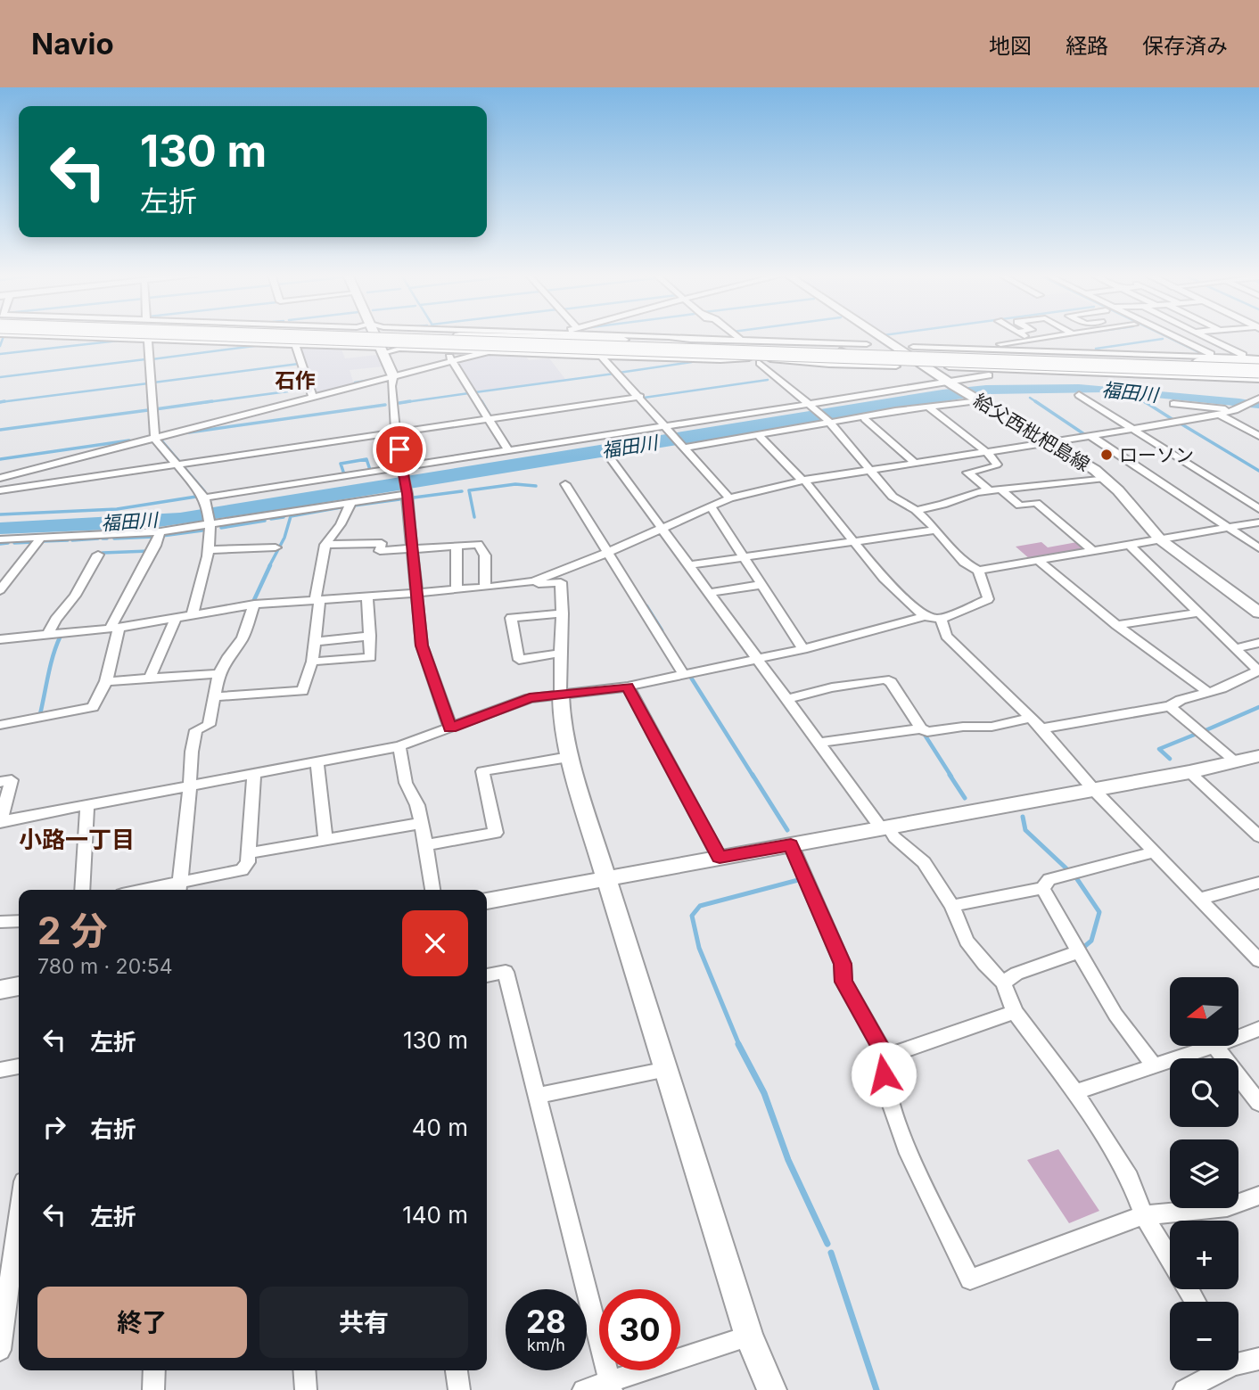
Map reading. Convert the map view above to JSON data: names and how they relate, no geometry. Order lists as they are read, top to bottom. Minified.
{"streets":{"street":["給父西枇杷島線"]},"districts":["石作","小路一丁目"],"water":["福田川"],"places":["ローソン"],"north":"left","page":{"header":"Navio","nav":["地図","経路","保存済み"],"turn":["130 m","左折"],"heading":["2 分","780 m · 20:54"],"map_buttons":["+","−"],"list":[{"name":"左折","value":"130 m"},{"name":"右折","value":"40 m"},{"name":"左折","value":"140 m"}],"buttons":["終了","共有"],"speed":"28 km/h","limit":"30"}}
